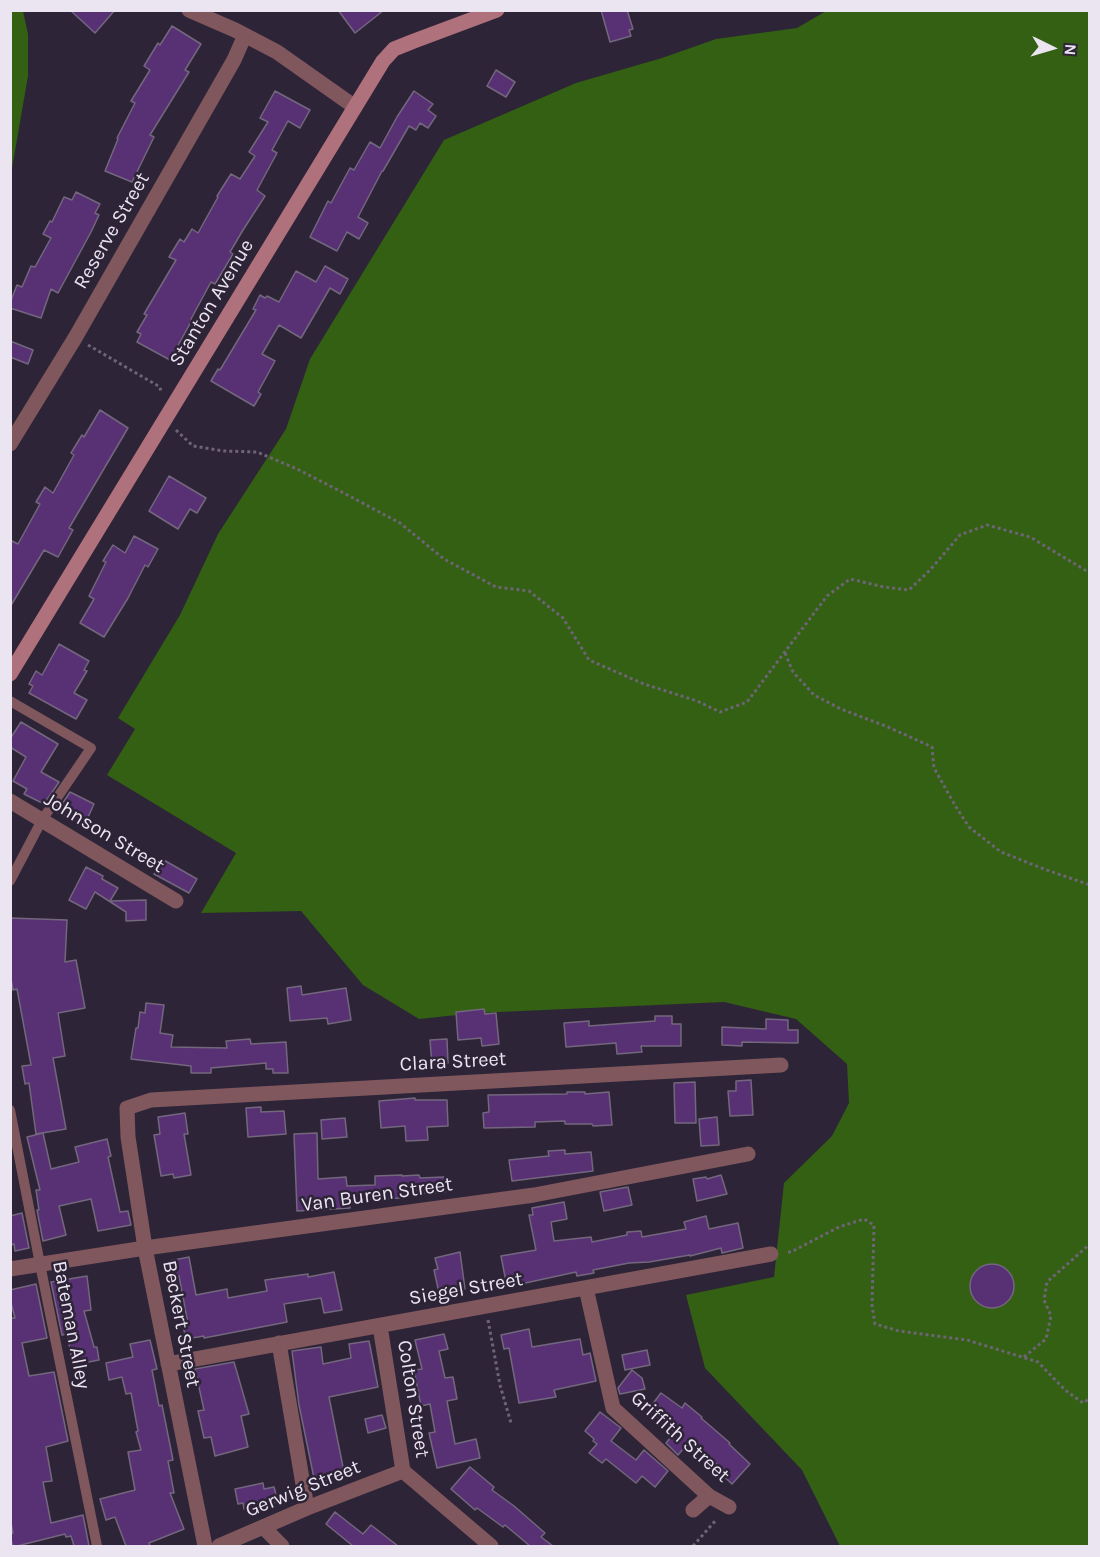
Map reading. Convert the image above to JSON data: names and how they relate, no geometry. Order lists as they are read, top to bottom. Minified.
{"streets":{"street":["Reserve Street","Stanton Avenue","Johnson Street","Clara Street","Van Buren Street","Siegel Street","Beckert Street","Colton Street","Griffith Street","Gerwig Street"],"lane":["Bateman Alley"]},"crossings":[["Clara Street","Beckert Street"],["Van Buren Street","Beckert Street"],["Van Buren Street","Bateman Alley"],["Siegel Street","Beckert Street"],["Siegel Street","Colton Street"],["Siegel Street","Griffith Street"],["Colton Street","Gerwig Street"]],"north":"right"}
